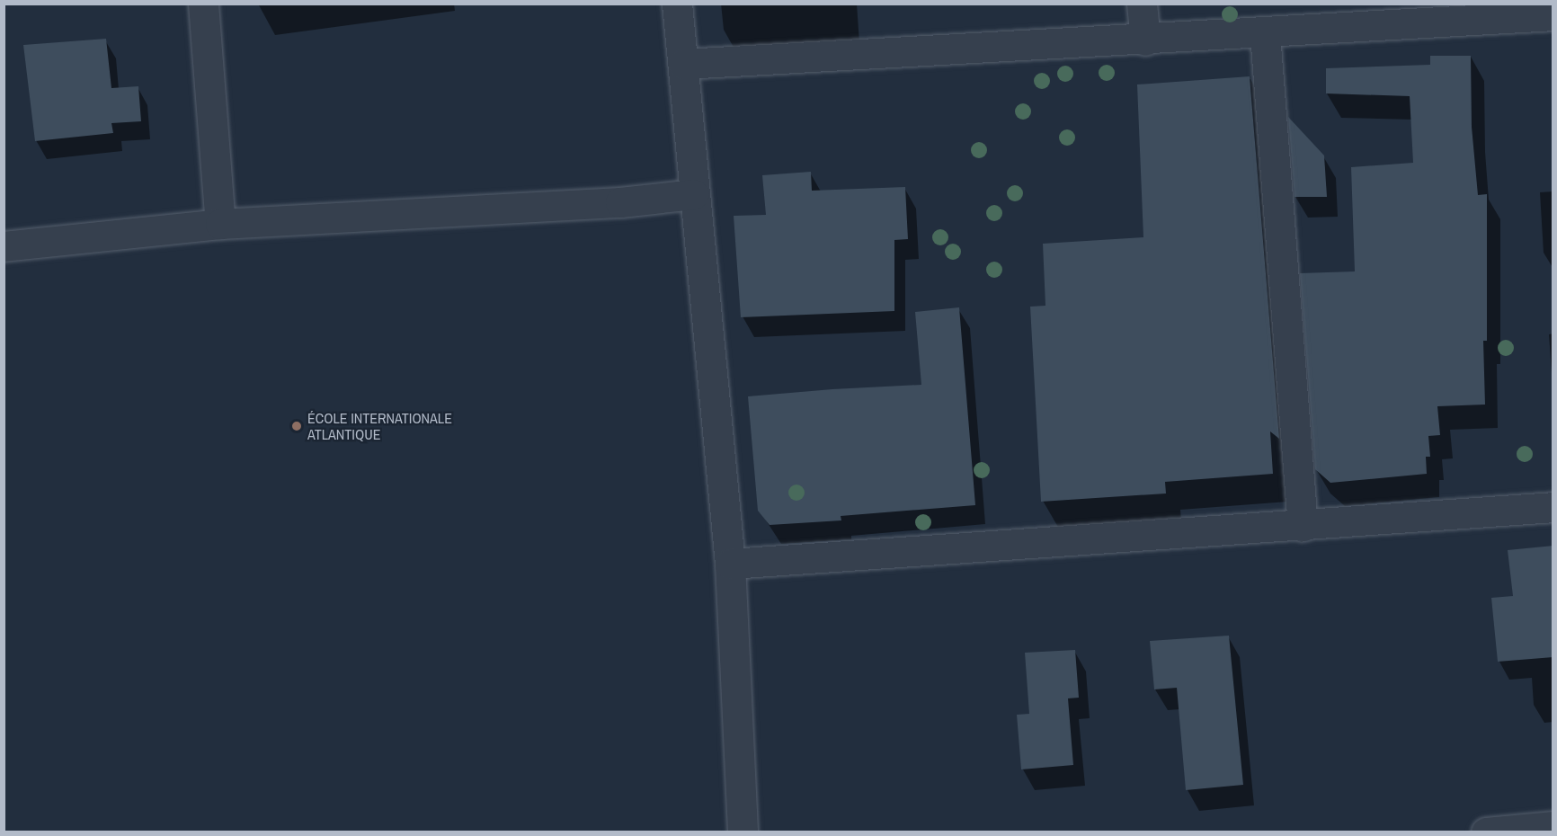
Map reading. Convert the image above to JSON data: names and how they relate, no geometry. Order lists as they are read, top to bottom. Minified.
{"places":["ÉCOLE INTERNATIONALE ATLANTIQUE"]}
